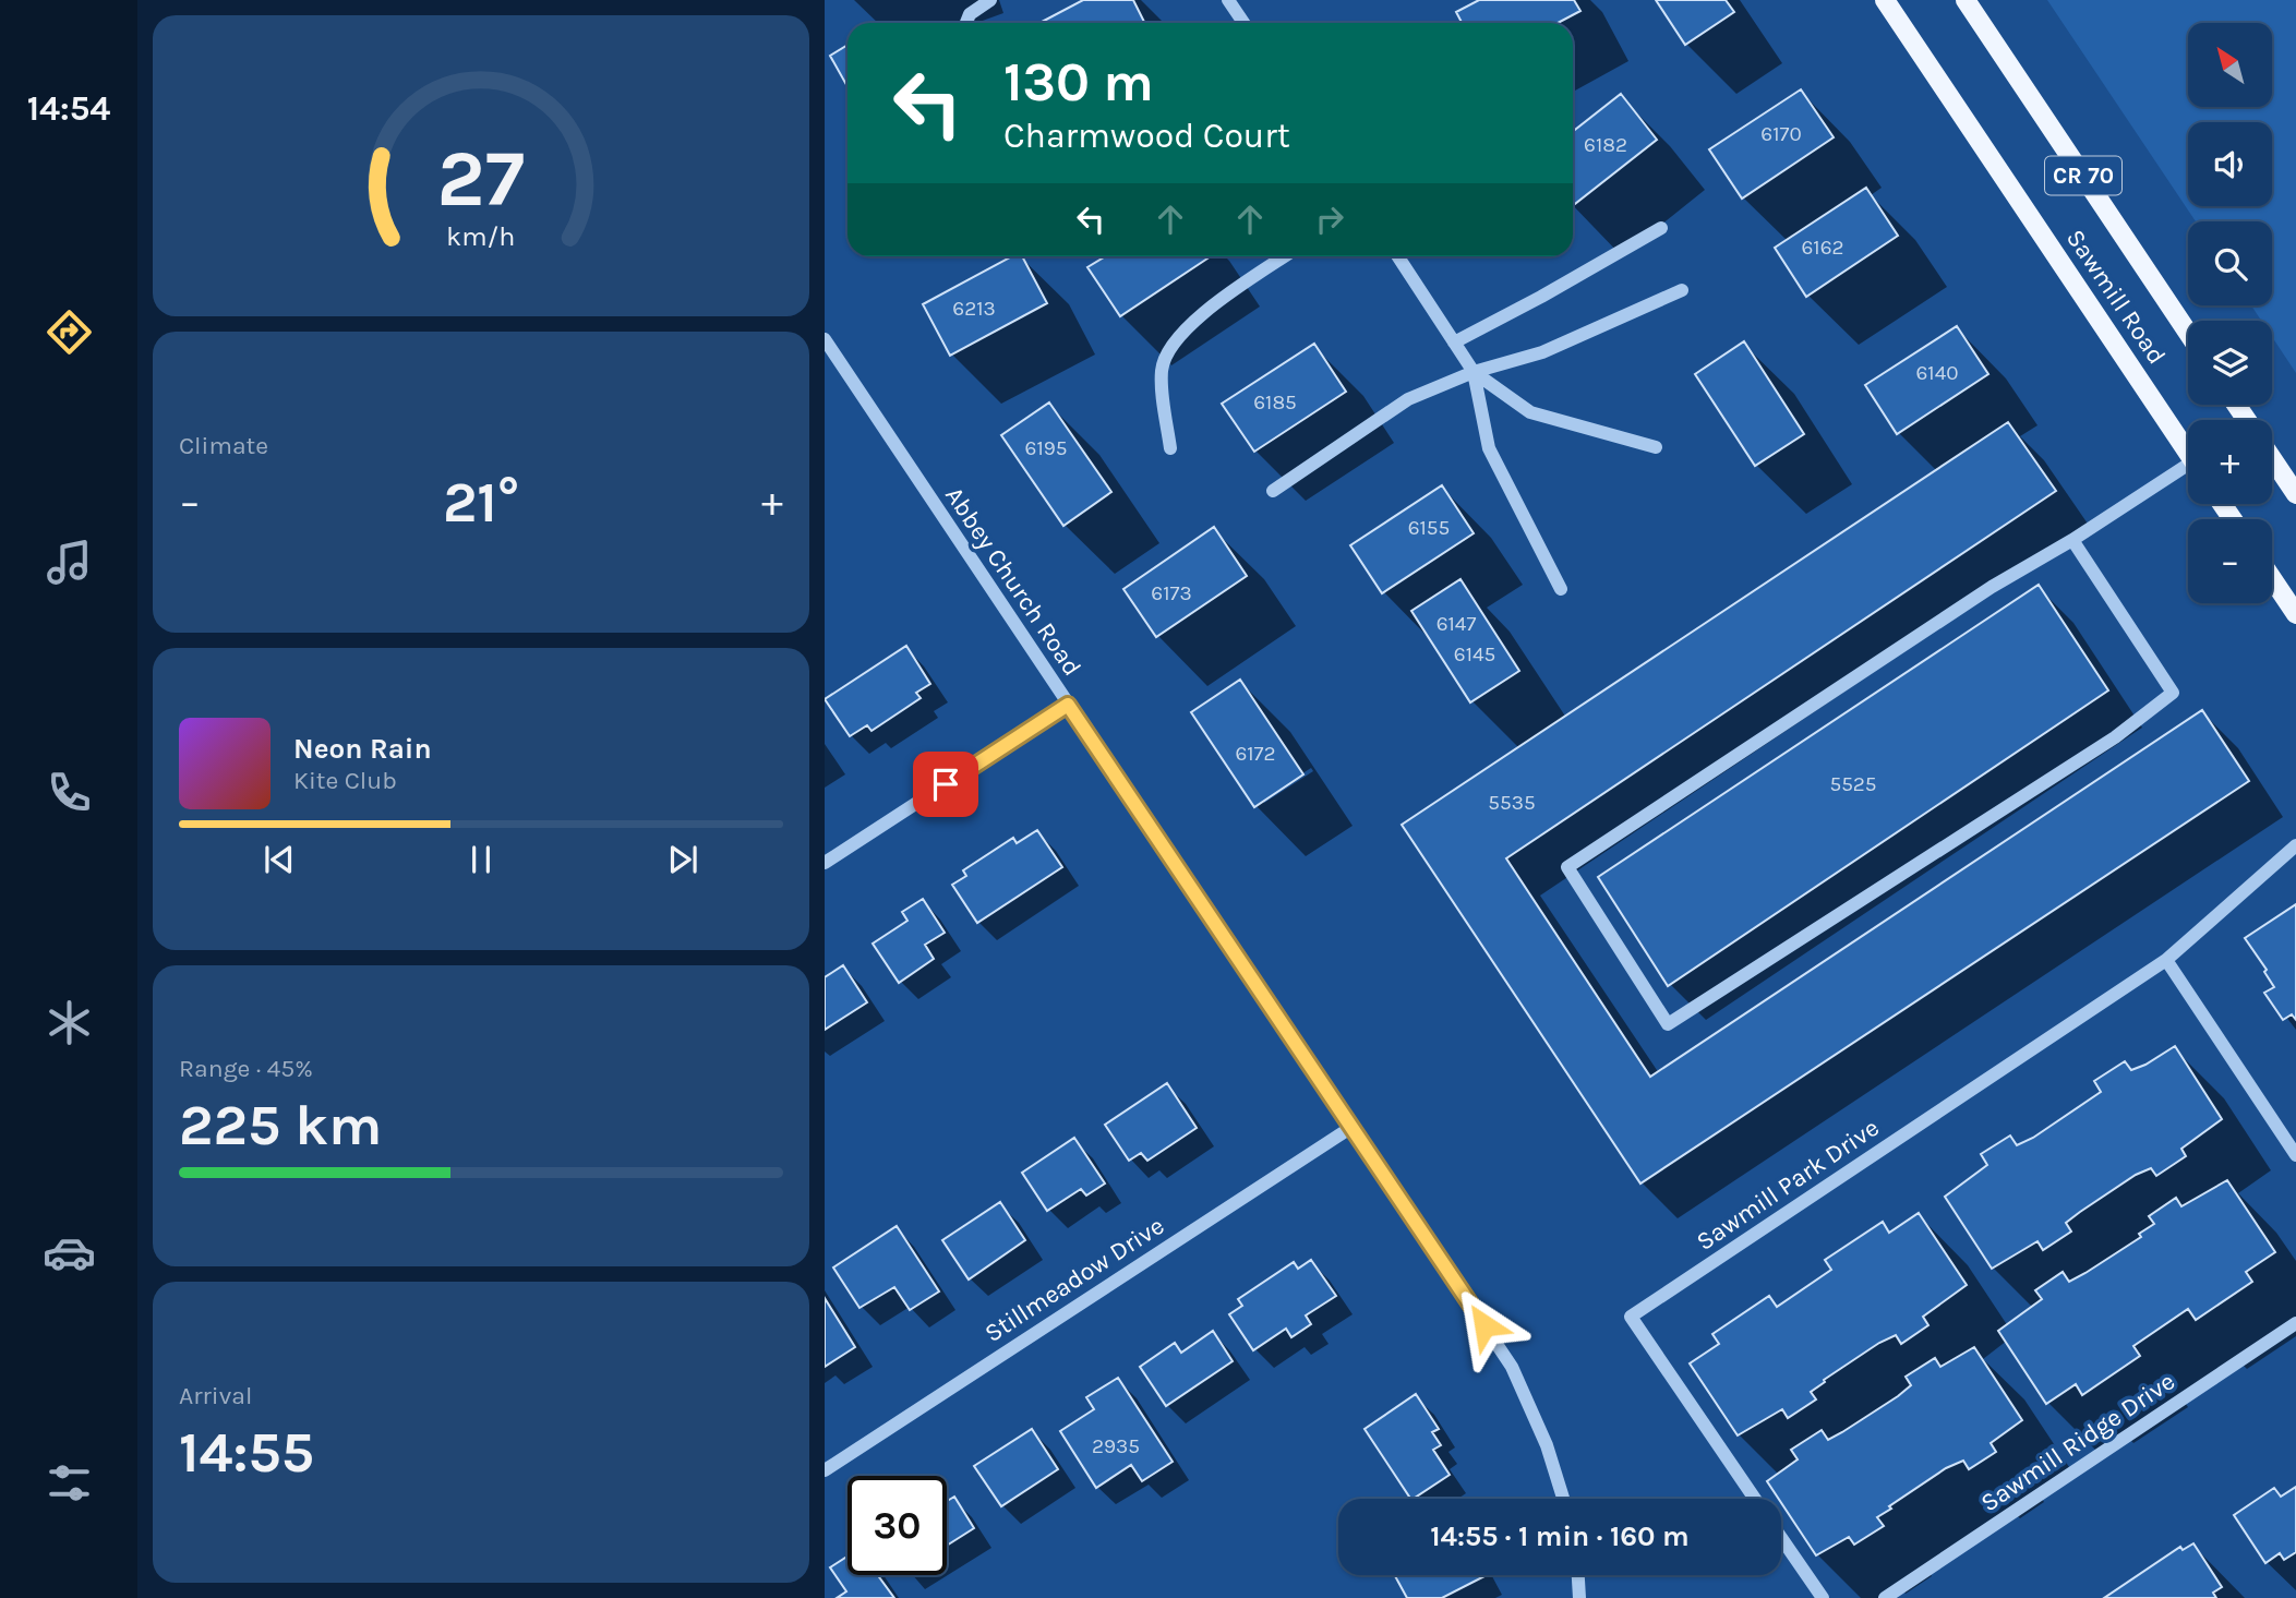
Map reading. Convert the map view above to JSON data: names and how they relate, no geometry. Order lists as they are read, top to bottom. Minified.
{"streets":{"main road":["CR 70","Sawmill Road"],"street":["Abbey Church Road","Sawmill Park Drive","Stillmeadow Drive","Sawmill Ridge Drive"]},"crossings":[["Abbey Church Road","Stillmeadow Drive"]],"house_numbers":["6170","6182","6162","6213","6140","6185","6195","6155","6173","6147","6145","6172","5525","5535","2935"],"north":"top left","page":{"tabs":"14:54","map_buttons":["+","−"],"turn":["130 m","Charmwood Court"],"tile":["Climate",["Range · 45%","225 km"],["Arrival","14:55"]],"heat":["−","21°","+"],"song":["Neon Rain","Kite Club"],"limit":"30","trip":"14:55 · 1 min · 160 m","gauge":["27","km/h"]}}
